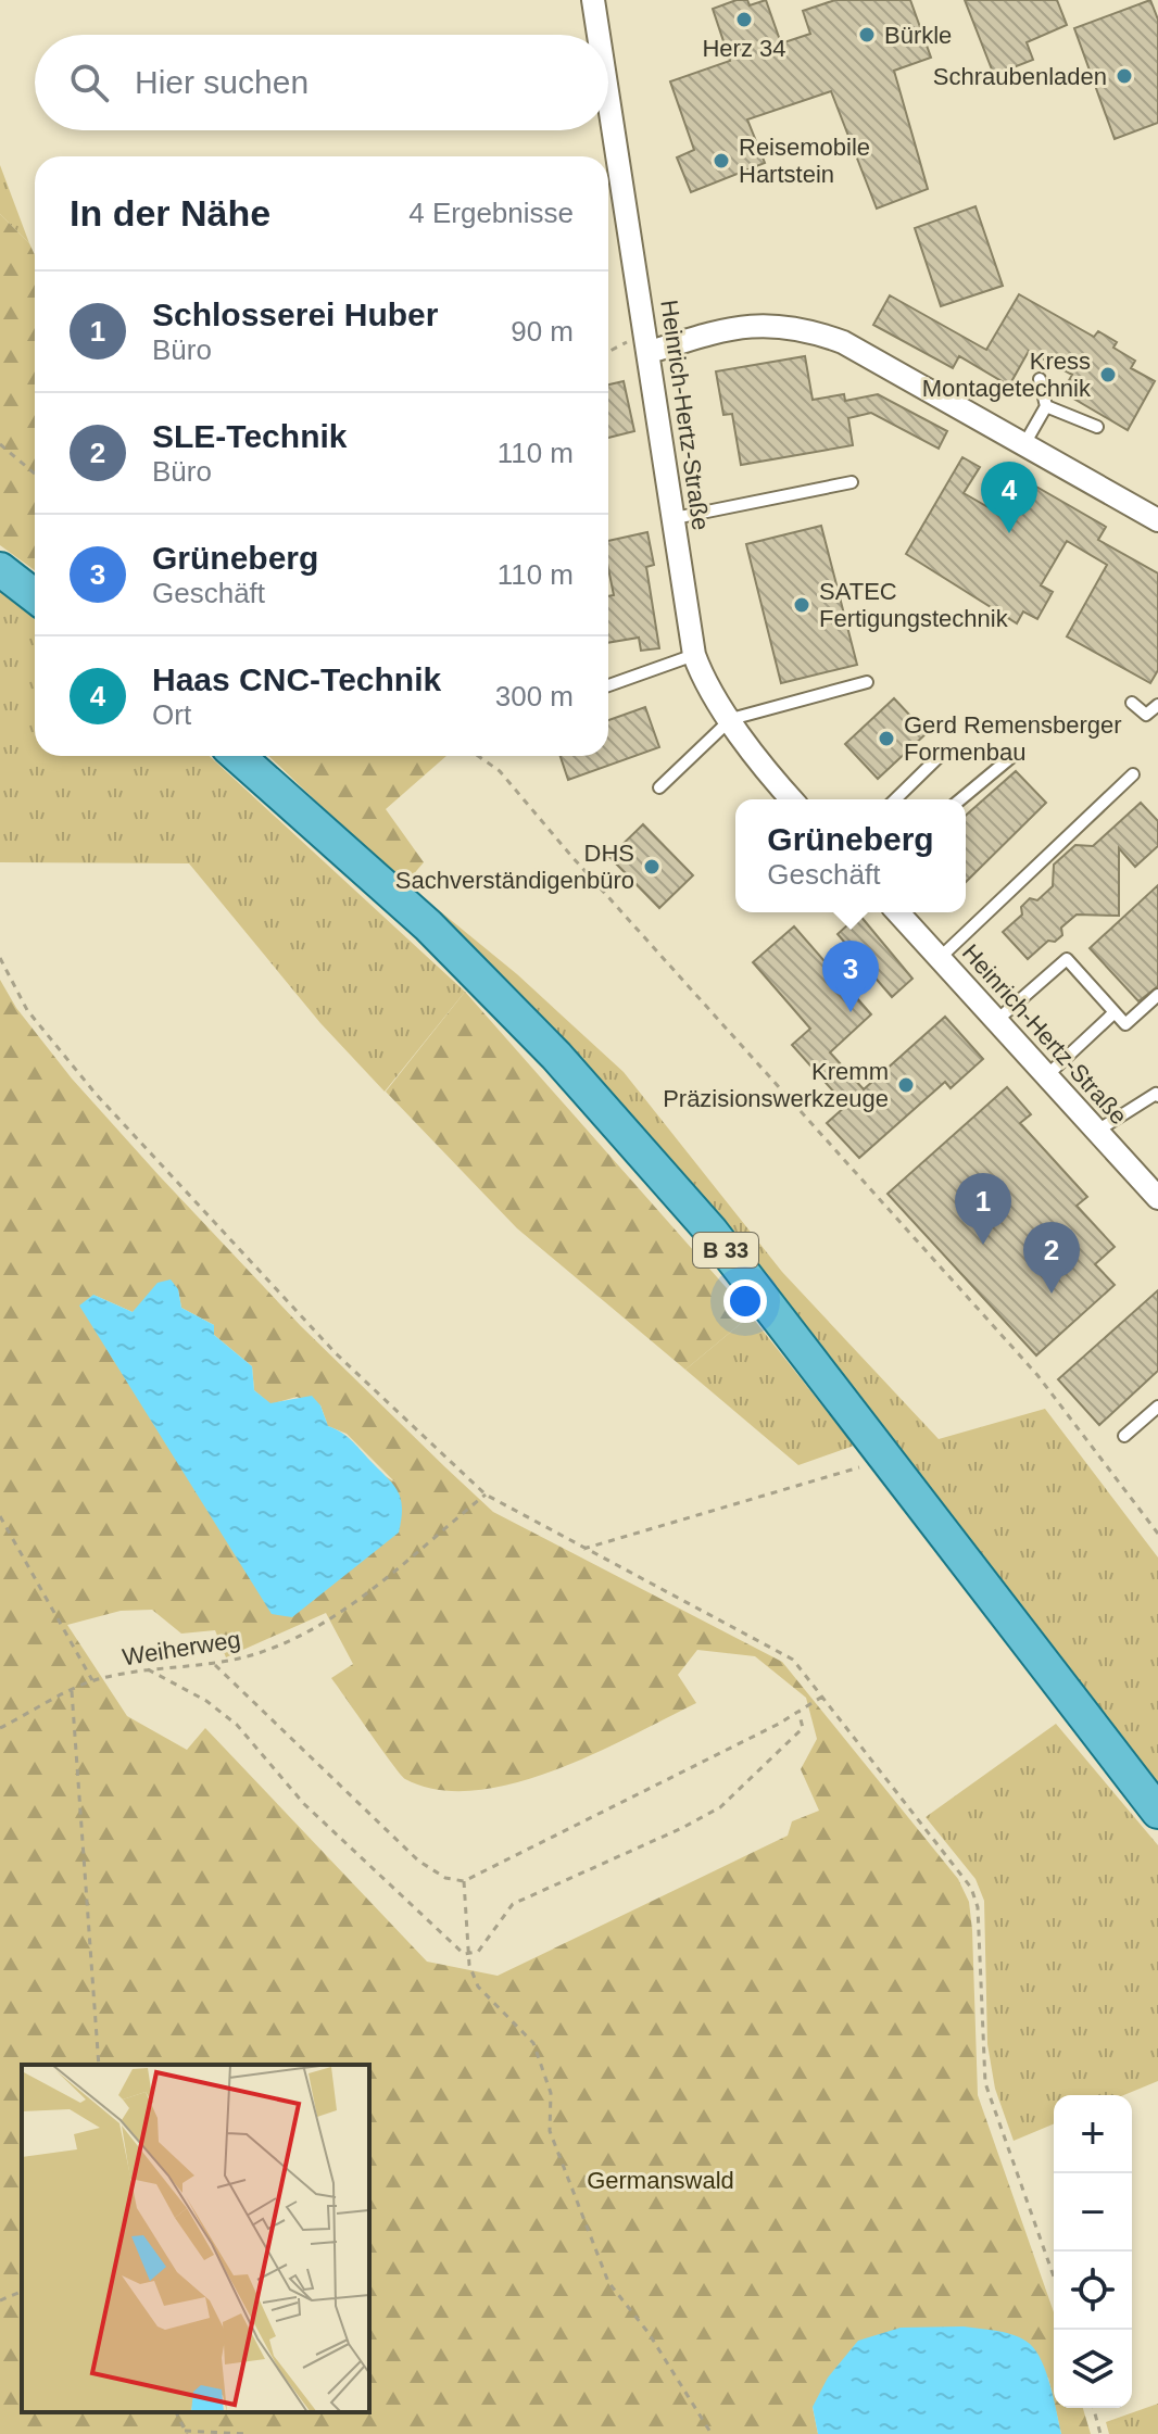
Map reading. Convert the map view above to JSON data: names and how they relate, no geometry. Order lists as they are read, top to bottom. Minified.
{"streets":{"main road":["B 33"],"street":["Heinrich-Hertz-Straße"],"path":["Weiherweg"]},"parks":["Germanswald"],"places":["Herz 34","Bürkle","Schraubenladen","Reisemobile Hartstein","Kress Montagetechnik","SATEC Fertigungstechnik","Gerd Remensberger Formenbau","DHS Sachverständigenbüro","Kremm Präzisionswerkzeuge"],"page":{"search":"Hier suchen","heading":["In der Nähe","4 Ergebnisse"],"list":[{"mark":"1","name":"Schlosserei Huber","note":"Büro","value":"90 m"},{"mark":"2","name":"SLE-Technik","note":"Büro","value":"110 m"},{"mark":"3","name":"Grüneberg","note":"Geschäft","value":"110 m"},{"mark":"4","name":"Haas CNC-Technik","note":"Ort","value":"300 m"}],"pins":["4","3","1","2"],"popup":["Grüneberg","Geschäft"],"map_buttons":["+","−"]}}
